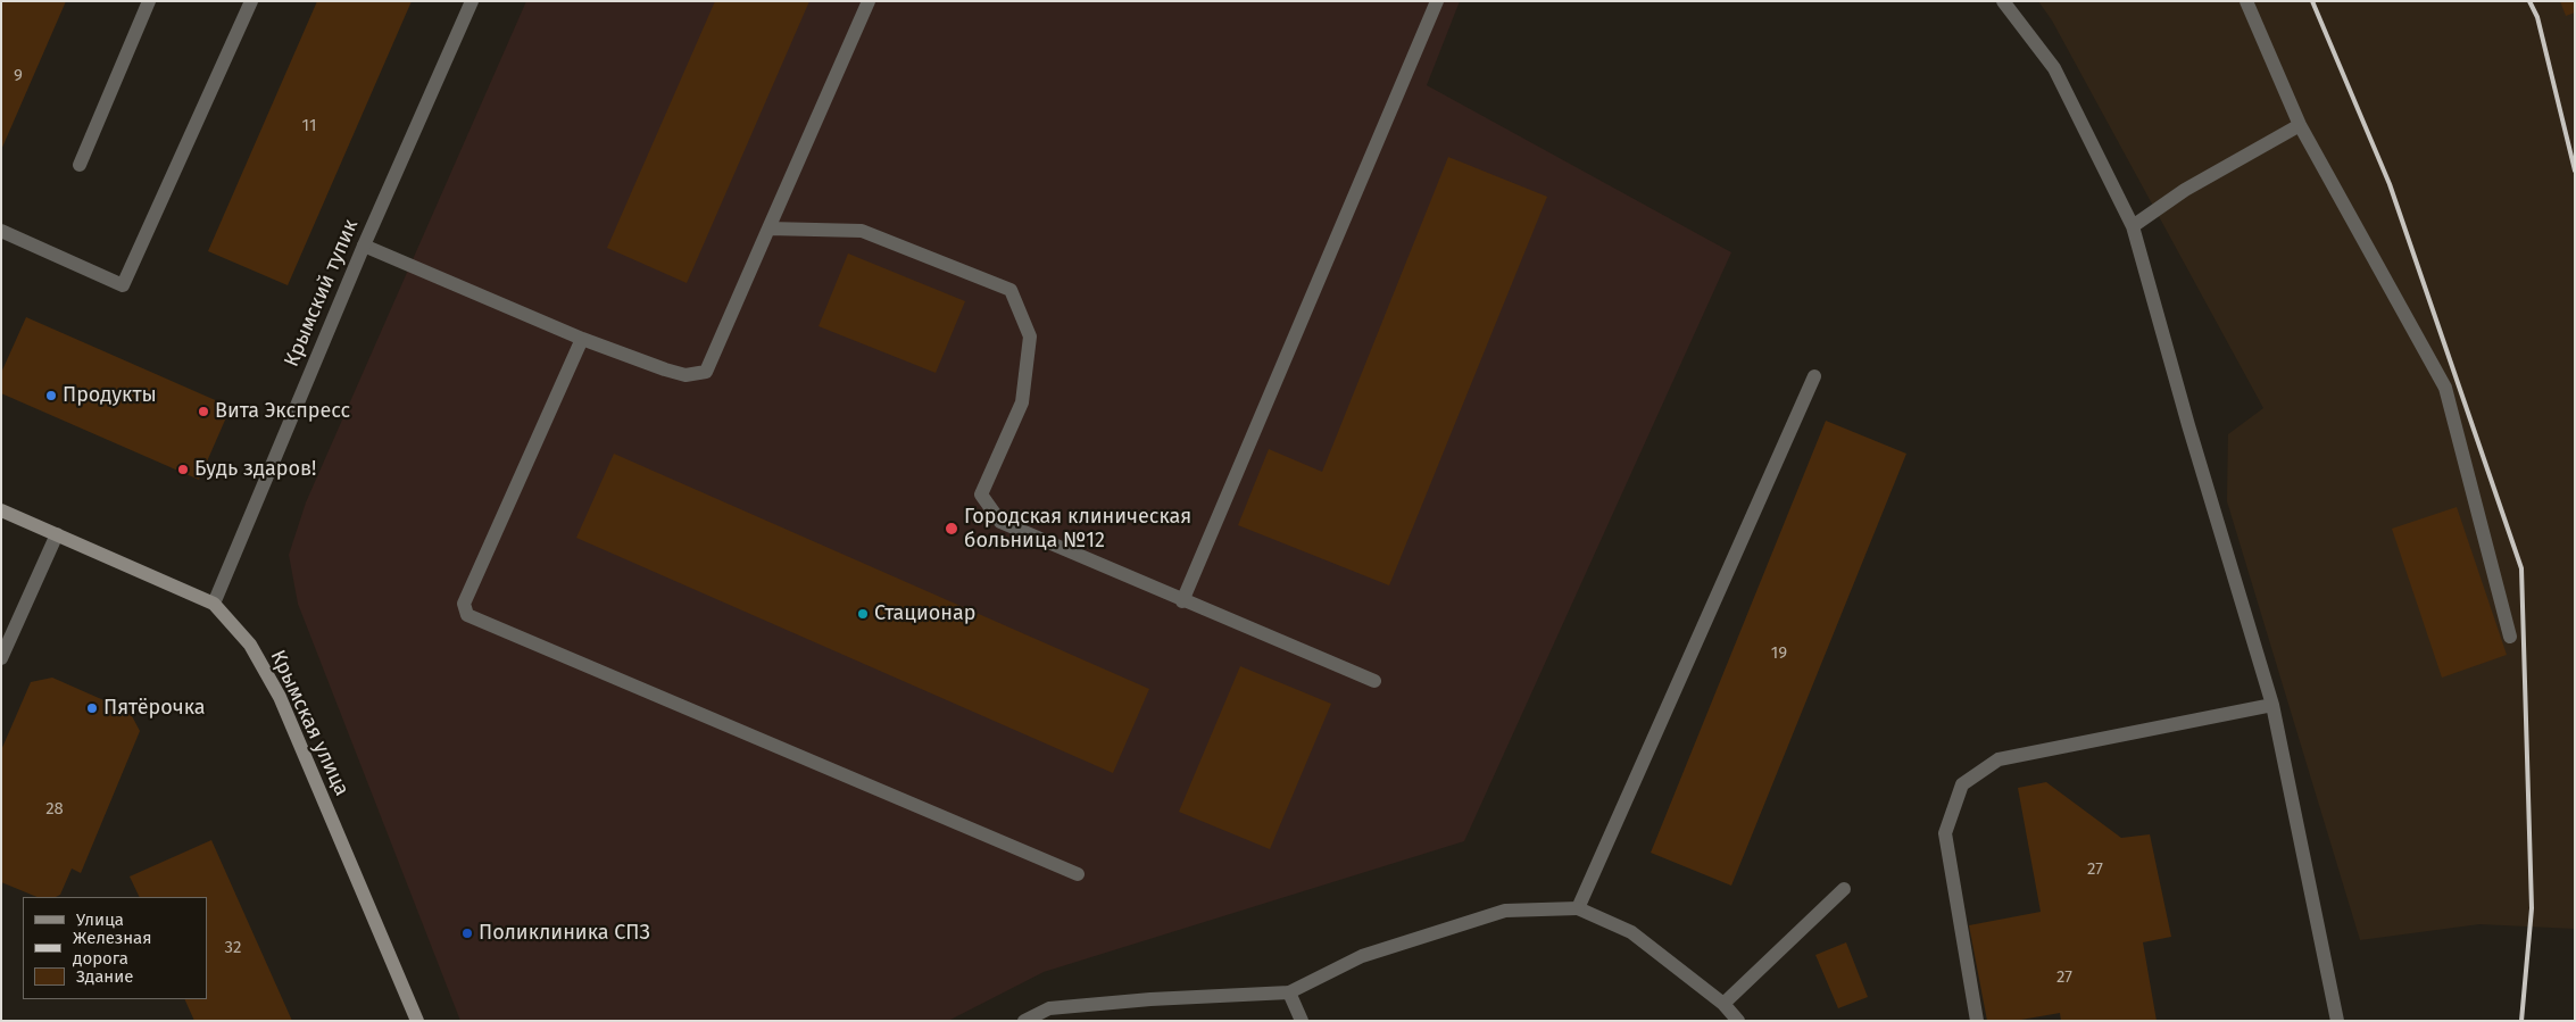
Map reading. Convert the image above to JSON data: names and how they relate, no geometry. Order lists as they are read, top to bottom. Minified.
{"streets":{"main road":["Крымская улица"],"street":["Крымский тупик"]},"crossings":[["Крымский тупик","Крымская улица"]],"places":["Продукты","Вита Экспресс","Будь здаров!","Городская клиническая больница №12","Стационар","Пятёрочка","Поликлиника СПЗ"],"house_numbers":["9","11","19","28","27","32","27"],"legend":["Улица","Железная дорога","Здание"]}
